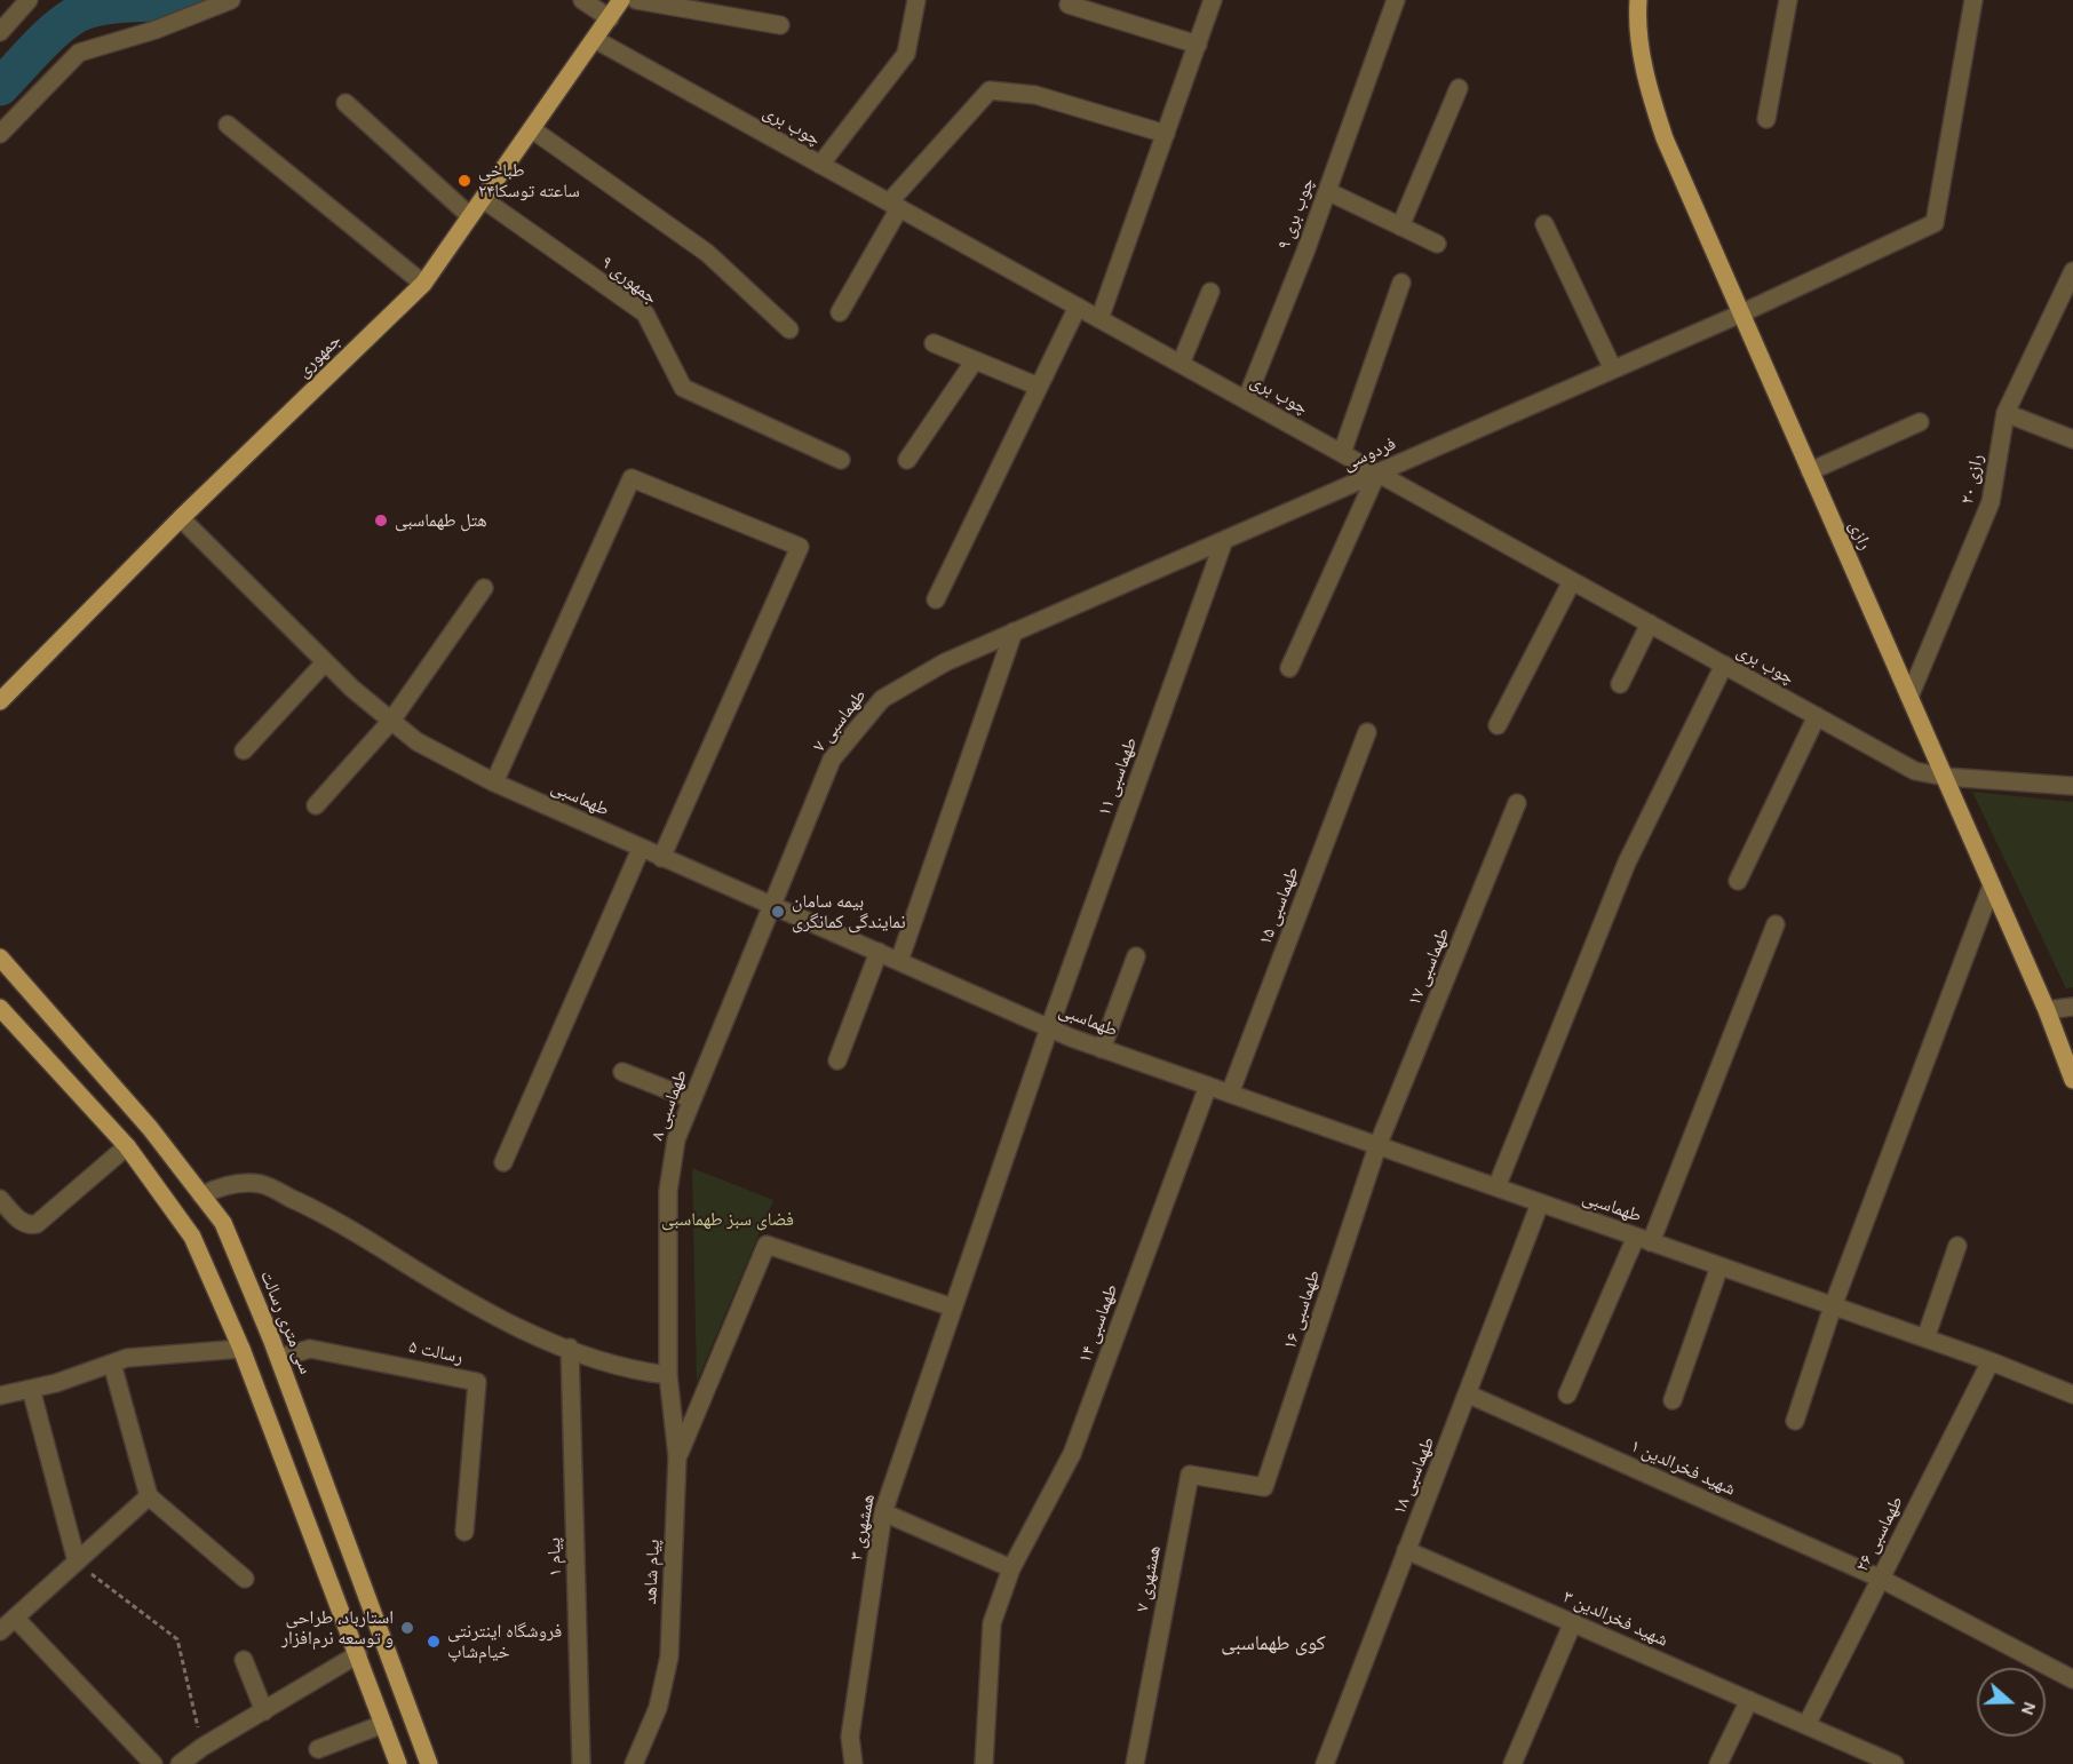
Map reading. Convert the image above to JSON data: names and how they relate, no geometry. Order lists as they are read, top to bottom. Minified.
{"streets":{"main road":["جمهوری","رازی","سی متری رسالت"],"street":["چوب بری","۹ چوب بری","۹ جمهوری","فردوسی","رازی ۲۰","۷ طهماسبی","۱۱ طهماسبی","طهماسبی","۱۵ طهماسبی","۱۷ طهماسبی","۸ طهماسبی","۱۶ طهماسبی","۱۴ طهماسبی","۵ رسالت","۱ شهید فخرالدین","۱۸ طهماسبی","۳ همشهری","۲۶ طهماسبی","۱ پیام","پیام شاهد","۷ همشهری","۳ شهید فخرالدین"]},"crossings":[["چوب بری","۹ چوب بری"],["چوب بری","جمهوری"],["چوب بری","فردوسی"],["چوب بری","رازی"],["۹ جمهوری","جمهوری"],["جمهوری","طهماسبی"],["فردوسی","رازی"],["فردوسی","۷ طهماسبی"],["فردوسی","۱۱ طهماسبی"],["رازی ۲۰","رازی"],["۷ طهماسبی","طهماسبی"],["۷ طهماسبی","۸ طهماسبی"],["۱۱ طهماسبی","طهماسبی"],["۱۱ طهماسبی","۳ همشهری"],["طهماسبی","۱۵ طهماسبی"],["طهماسبی","۱۷ طهماسبی"],["طهماسبی","۸ طهماسبی"],["طهماسبی","۱۶ طهماسبی"],["طهماسبی","۱۴ طهماسبی"],["طهماسبی","۱۸ طهماسبی"],["طهماسبی","۲۶ طهماسبی"],["۱۷ طهماسبی","۱۶ طهماسبی"],["۸ طهماسبی","پیام شاهد"],["۱۶ طهماسبی","۷ همشهری"],["سی متری رسالت","۵ رسالت"],["۱ شهید فخرالدین","۱۸ طهماسبی"],["۱ شهید فخرالدین","۲۶ طهماسبی"],["۱۸ طهماسبی","۳ شهید فخرالدین"],["۲۶ طهماسبی","۳ شهید فخرالدین"]],"districts":["کوی طهماسبی"],"parks":["فضای سبز طهماسبی"],"places":["طباخی ۲۴ساعته توسکا","هتل طهماسبی","بیمه سامان نمایندگی کمانگری","استارباد، طراحی و توسعه نرم‌افزار","فروشگاه اینترنتی خیام‌شاپ"],"north":"right"}
